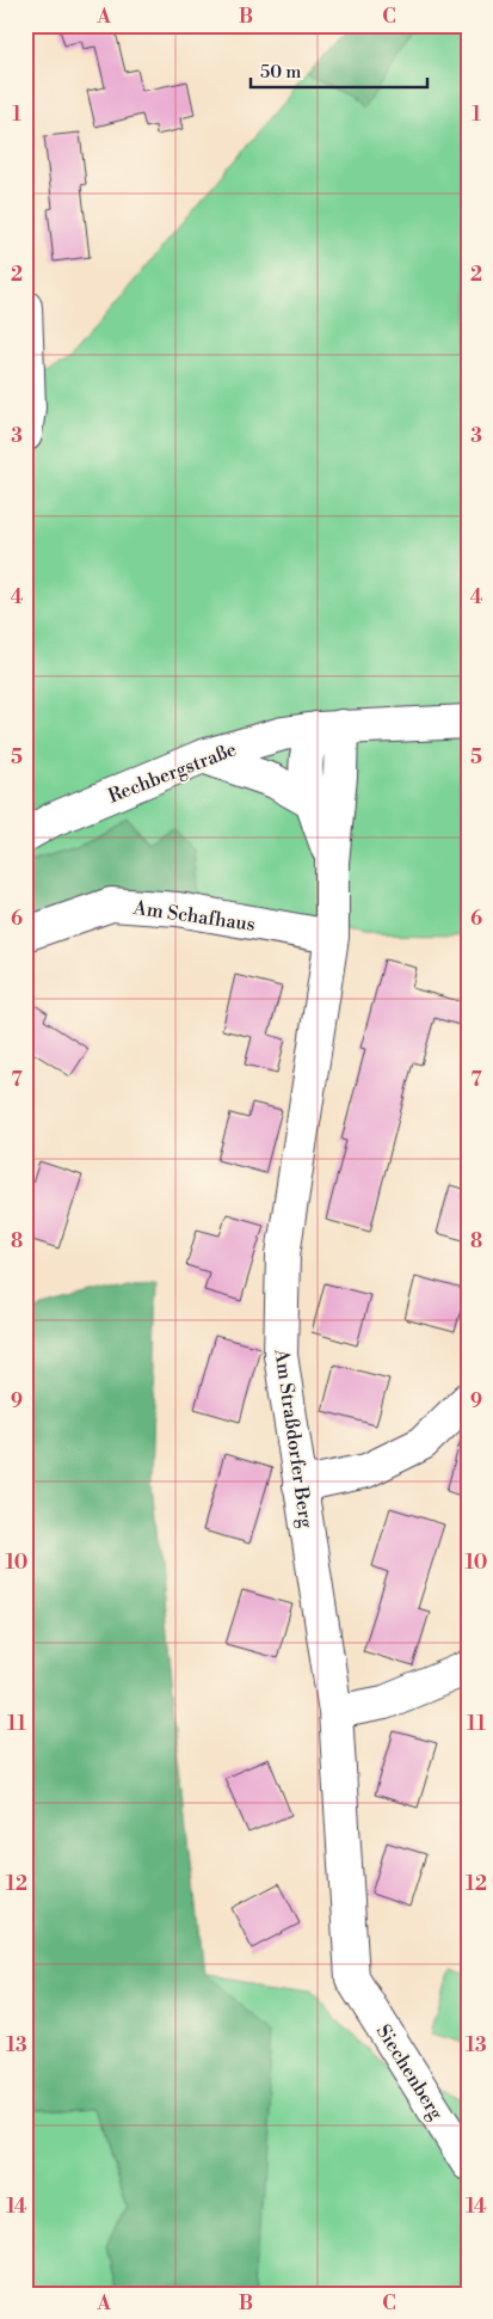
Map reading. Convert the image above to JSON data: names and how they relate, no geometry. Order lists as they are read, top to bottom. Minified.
{"streets":{"street":["Rechbergstraße","Am Schafhaus","Am Straßdorfer Berg","Siechenberg"]},"crossings":[["Rechbergstraße","Am Straßdorfer Berg"],["Am Schafhaus","Am Straßdorfer Berg"],["Am Straßdorfer Berg","Siechenberg"]],"scale_bar":"50 m","grid":{"columns":["A","B","C"],"rows":["1","2","3","4","5","6","7","8","9","10","11","12","13","14"]}}
